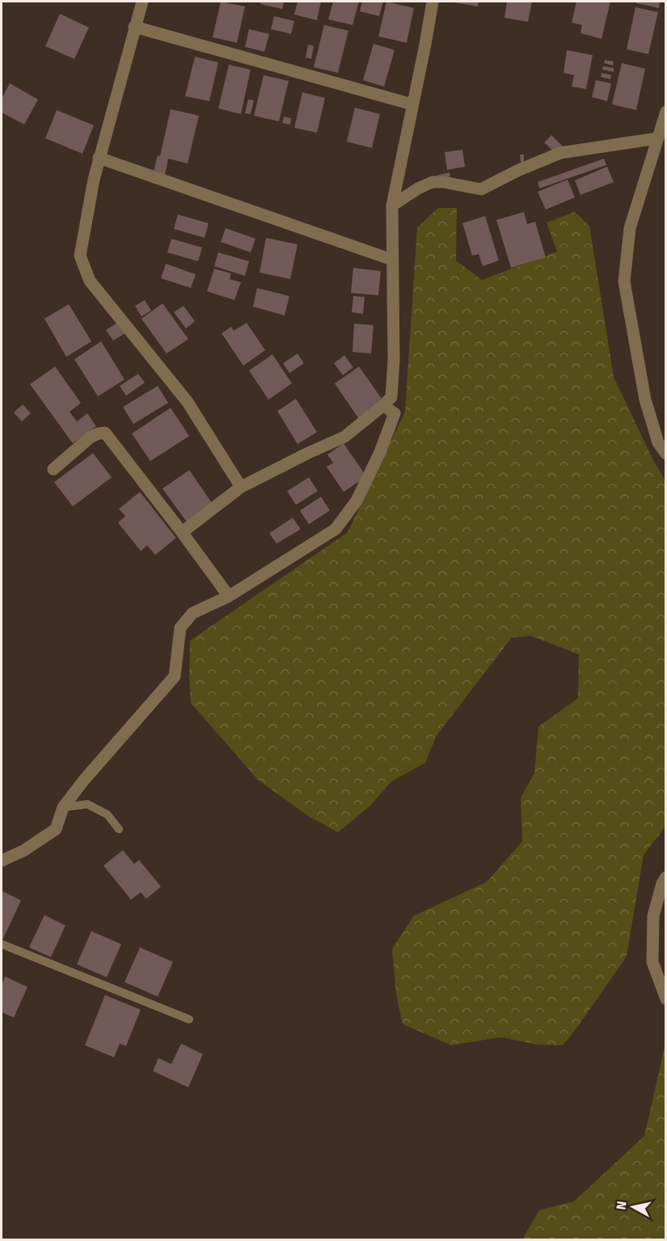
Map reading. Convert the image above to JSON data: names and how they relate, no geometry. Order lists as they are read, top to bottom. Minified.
{"north":"left"}
